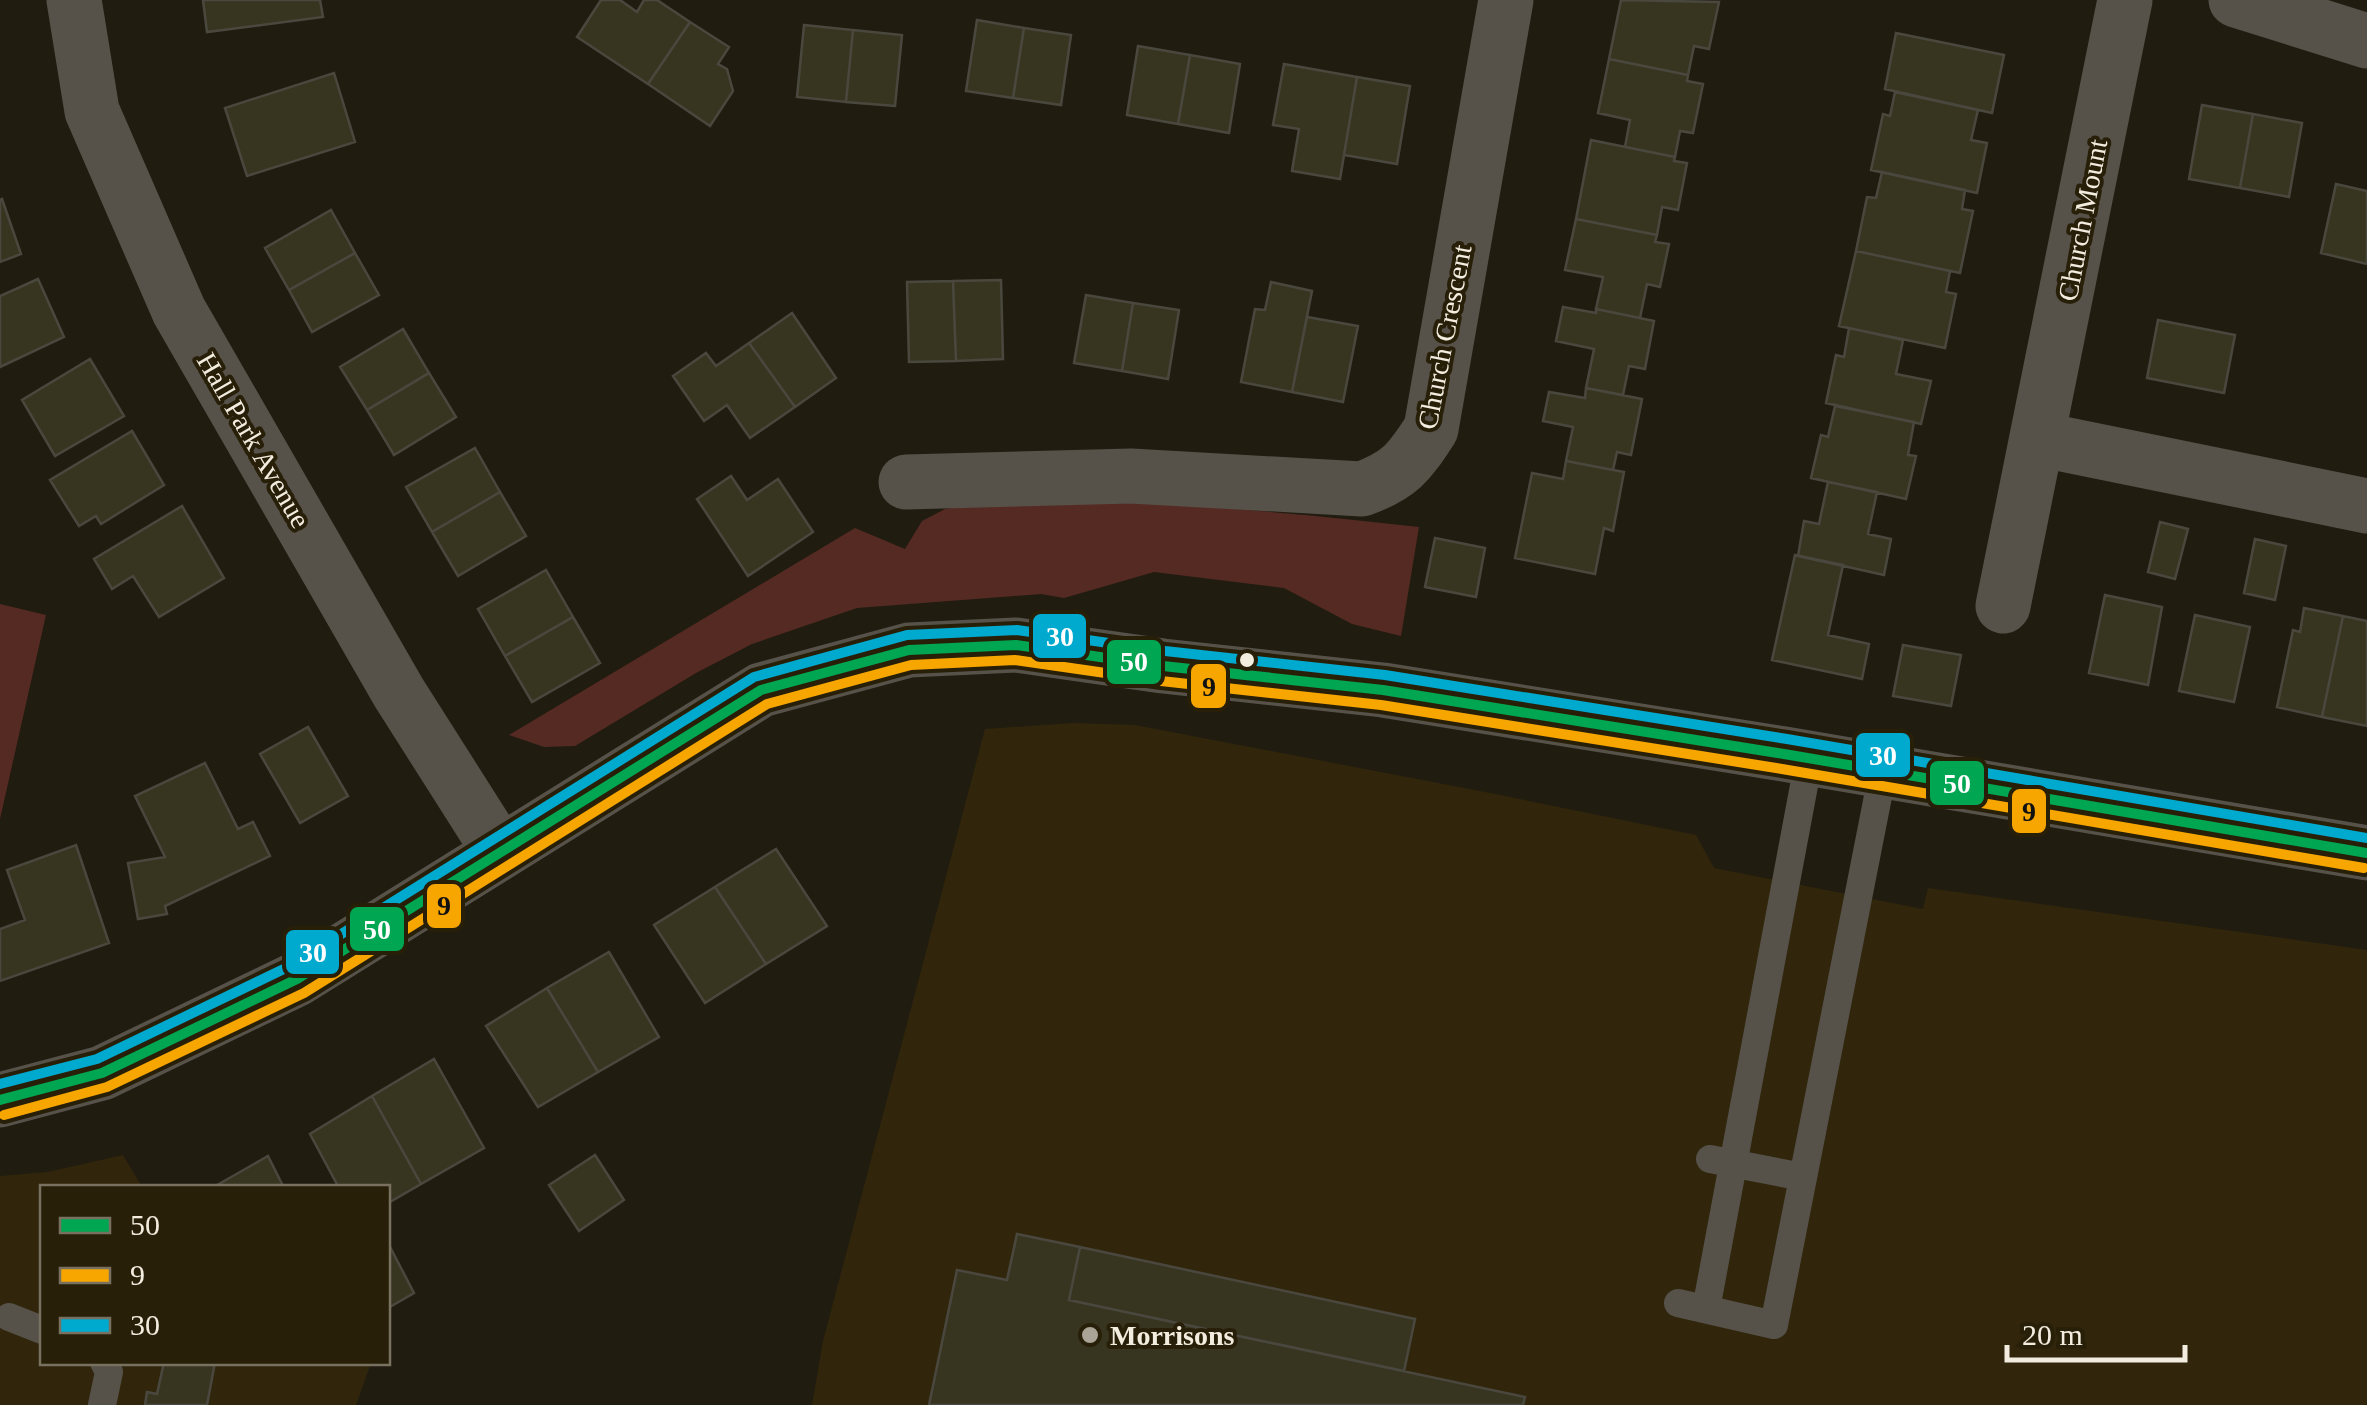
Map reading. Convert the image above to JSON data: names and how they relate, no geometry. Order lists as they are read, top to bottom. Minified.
{"streets":{"street":["Church Mount","Church Crescent","Hall Park Avenue"]},"places":["Morrisons"],"lines":["transit line 30","transit line 50","transit line 9"],"legend":["50","9","30"],"scale_bar":"20 m"}
